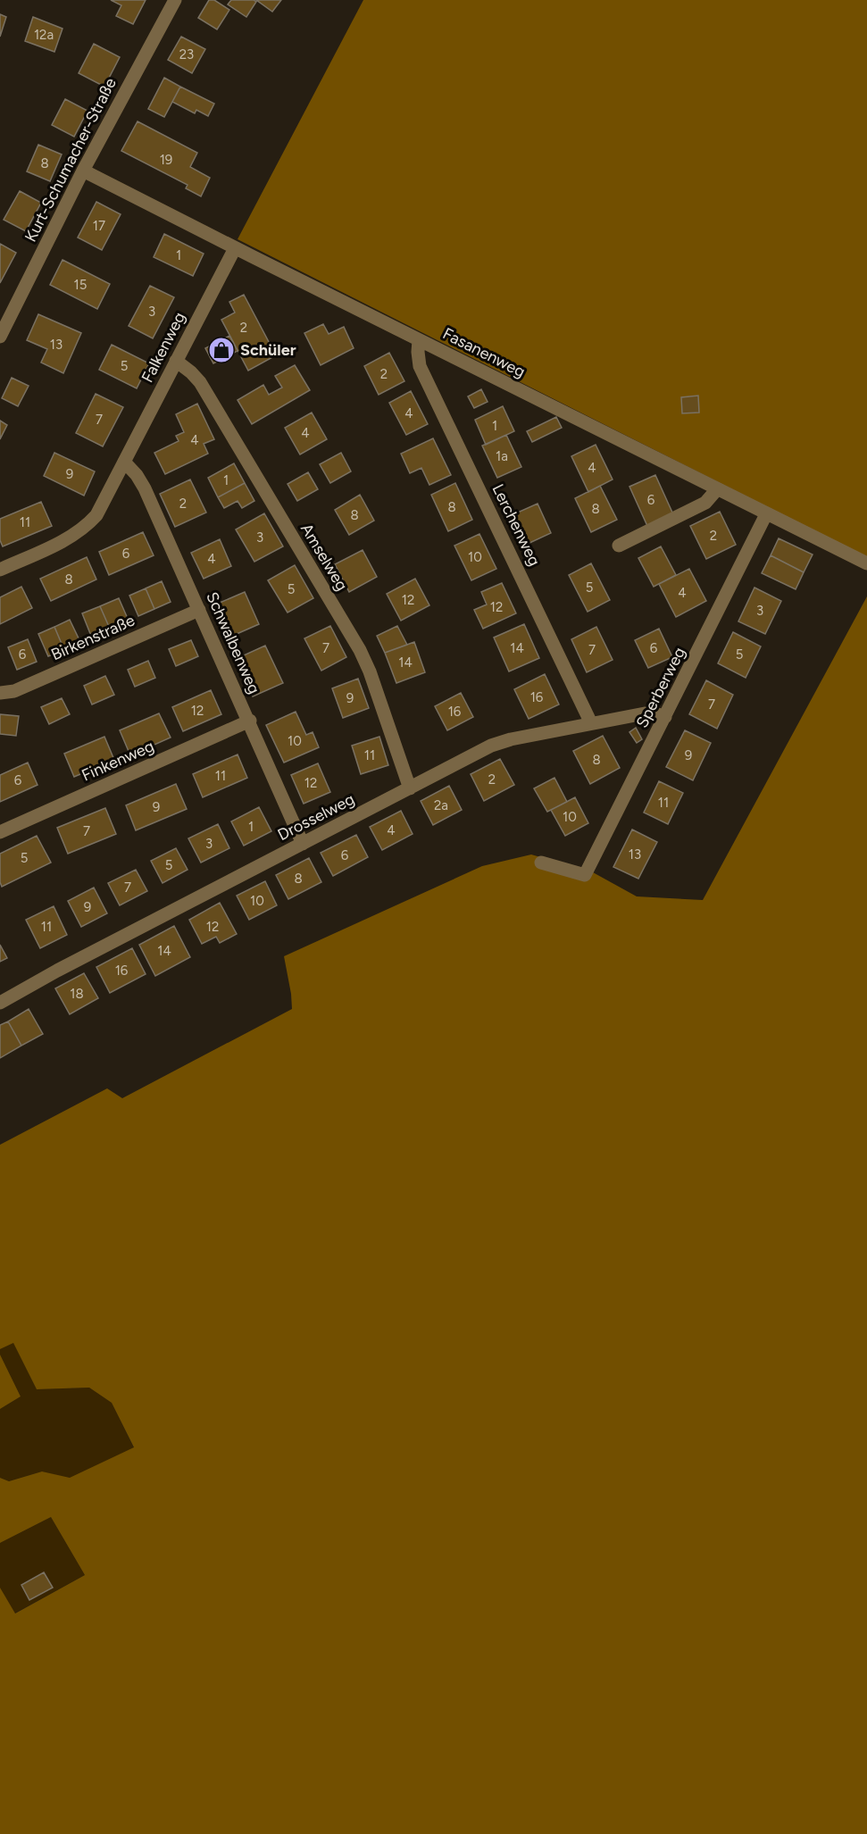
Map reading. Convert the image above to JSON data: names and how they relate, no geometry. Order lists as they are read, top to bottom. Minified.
{"streets":{"street":["Kurt-Schumacher-Straße","Falkenweg","Fasanenweg","Lerchenweg","Amselweg","Birkenstraße","Schwalbenweg","Sperberweg","Finkenweg","Drosselweg"]},"crossings":[["Falkenweg","Fasanenweg"],["Falkenweg","Amselweg"],["Falkenweg","Schwalbenweg"],["Fasanenweg","Lerchenweg"],["Fasanenweg","Sperberweg"],["Lerchenweg","Drosselweg"],["Amselweg","Drosselweg"],["Birkenstraße","Schwalbenweg"],["Schwalbenweg","Finkenweg"],["Schwalbenweg","Drosselweg"],["Sperberweg","Drosselweg"]],"places":{"shop":["Schüler"]},"house_numbers":["12a","23","19","8","17","1","15","3","2","13","5","2","4","7","1","4","4","1a","4","9","1","6","2","8","8","8","11","2","3","6","10","4","8","5","5","4","12","12","3","7","14","6","7","6","5","14","16","9","7","12","16","10","11","9","8","11","2","6","12","11","2a","9","10","1","4","7","3","13","6","5","5","8","7","10","9","11","12","14","16","18"]}
